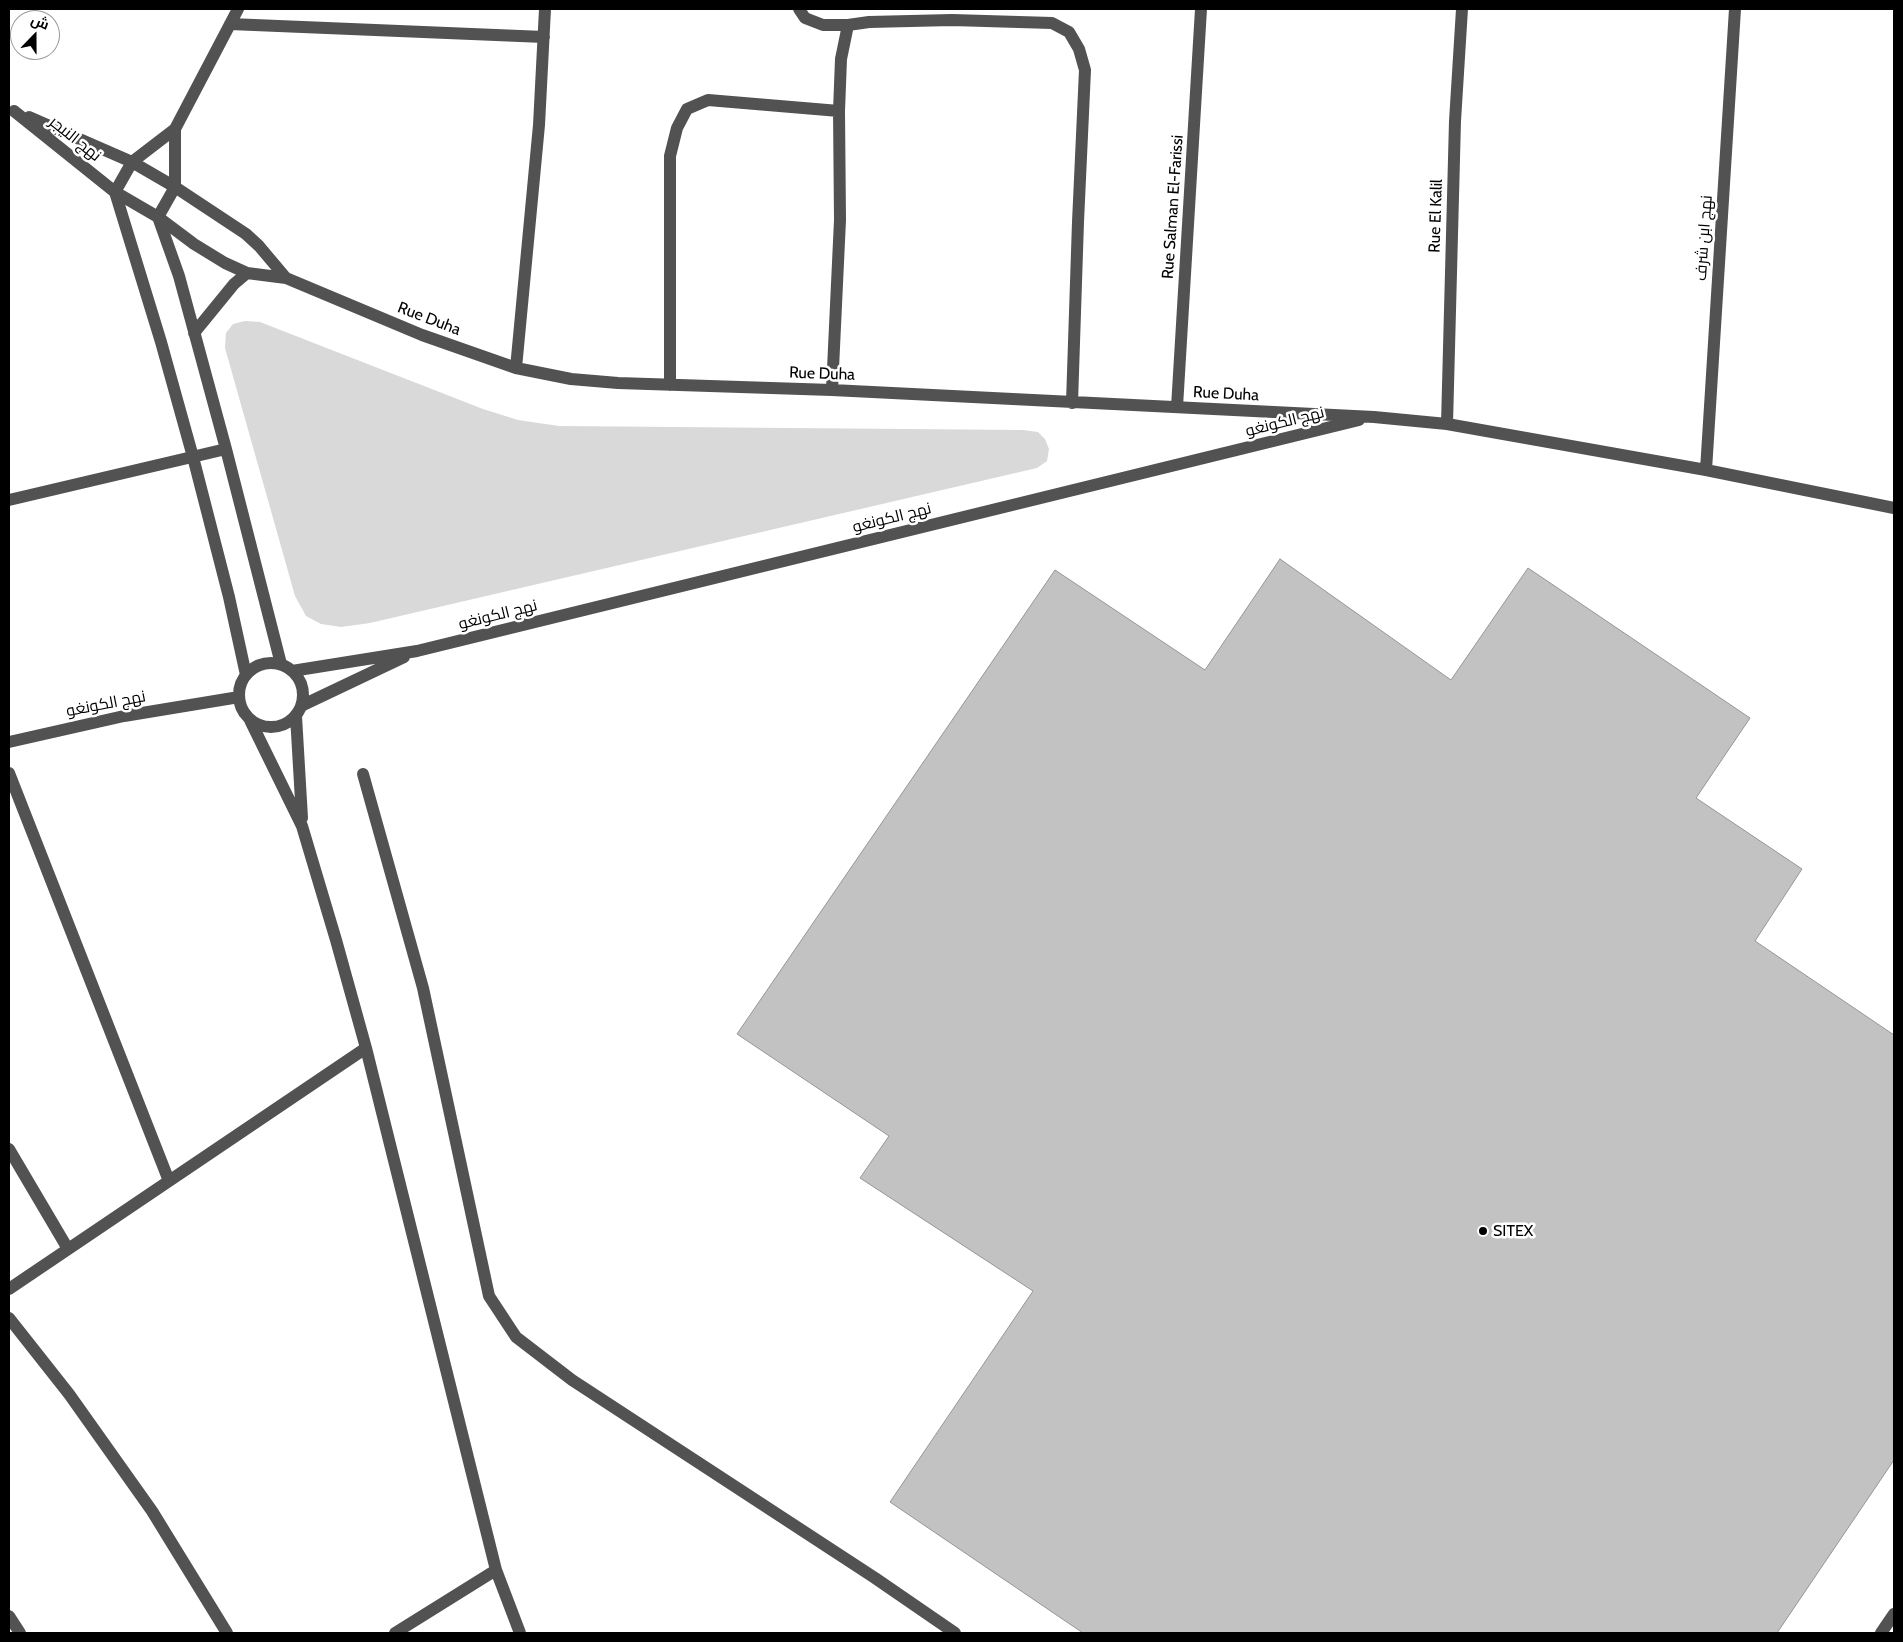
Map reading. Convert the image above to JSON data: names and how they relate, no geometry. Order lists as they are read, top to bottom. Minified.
{"streets":{"street":["نهج النيجر","Rue Salman El-Farissi","Rue El Kalil","نهج ابن شرف","Rue Duha","نهج الكونغو"]},"crossings":[["نهج النيجر","Rue Duha"],["Rue Salman El-Farissi","Rue Duha"],["Rue El Kalil","Rue Duha"],["نهج ابن شرف","Rue Duha"],["Rue Duha","نهج الكونغو"]],"places":["SITEX"],"north":"top"}
